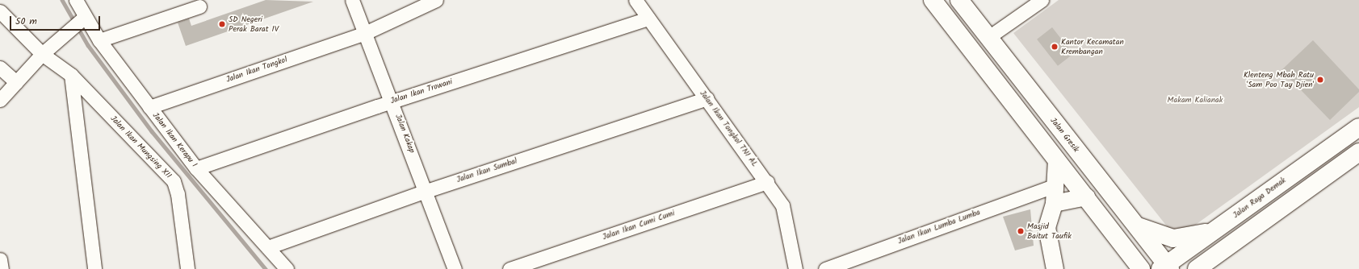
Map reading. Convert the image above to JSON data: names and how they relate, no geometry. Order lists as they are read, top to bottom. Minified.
{"streets":{"highway":["Jalan Gresik","Jalan Raya Demak"],"street":["Jalan Ikan Tongkol","Jalan Ikan Trowani","Jalan Ikan Tongkol TNI AL","Jalan Kakap","Jalan Ikan Kerapu I","Jalan Ikan Mungsing XII","Jalan Ikan Sumbal","Jalan Ikan Cumi Cumi","Jalan Ikan Lumba Lumba"]},"crossings":[["Jalan Ikan Tongkol","Jalan Kakap"],["Jalan Ikan Tongkol","Jalan Ikan Kerapu I"],["Jalan Ikan Trowani","Jalan Ikan Tongkol TNI AL"],["Jalan Ikan Trowani","Jalan Kakap"],["Jalan Ikan Trowani","Jalan Ikan Kerapu I"],["Jalan Ikan Tongkol TNI AL","Jalan Ikan Sumbal"],["Jalan Ikan Tongkol TNI AL","Jalan Ikan Cumi Cumi"],["Jalan Kakap","Jalan Ikan Sumbal"],["Jalan Gresik","Jalan Raya Demak"],["Jalan Ikan Kerapu I","Jalan Ikan Sumbal"]],"parks":["Makam Kalianak"],"places":["SD Negeri Perak Barat IV","Kantor Kecamatan Krembangan","Klenteng Mbah Ratu 'Sam Poo Tay Djien'","Masjid Baitut Taufik"],"scale_bar":"50 m"}
